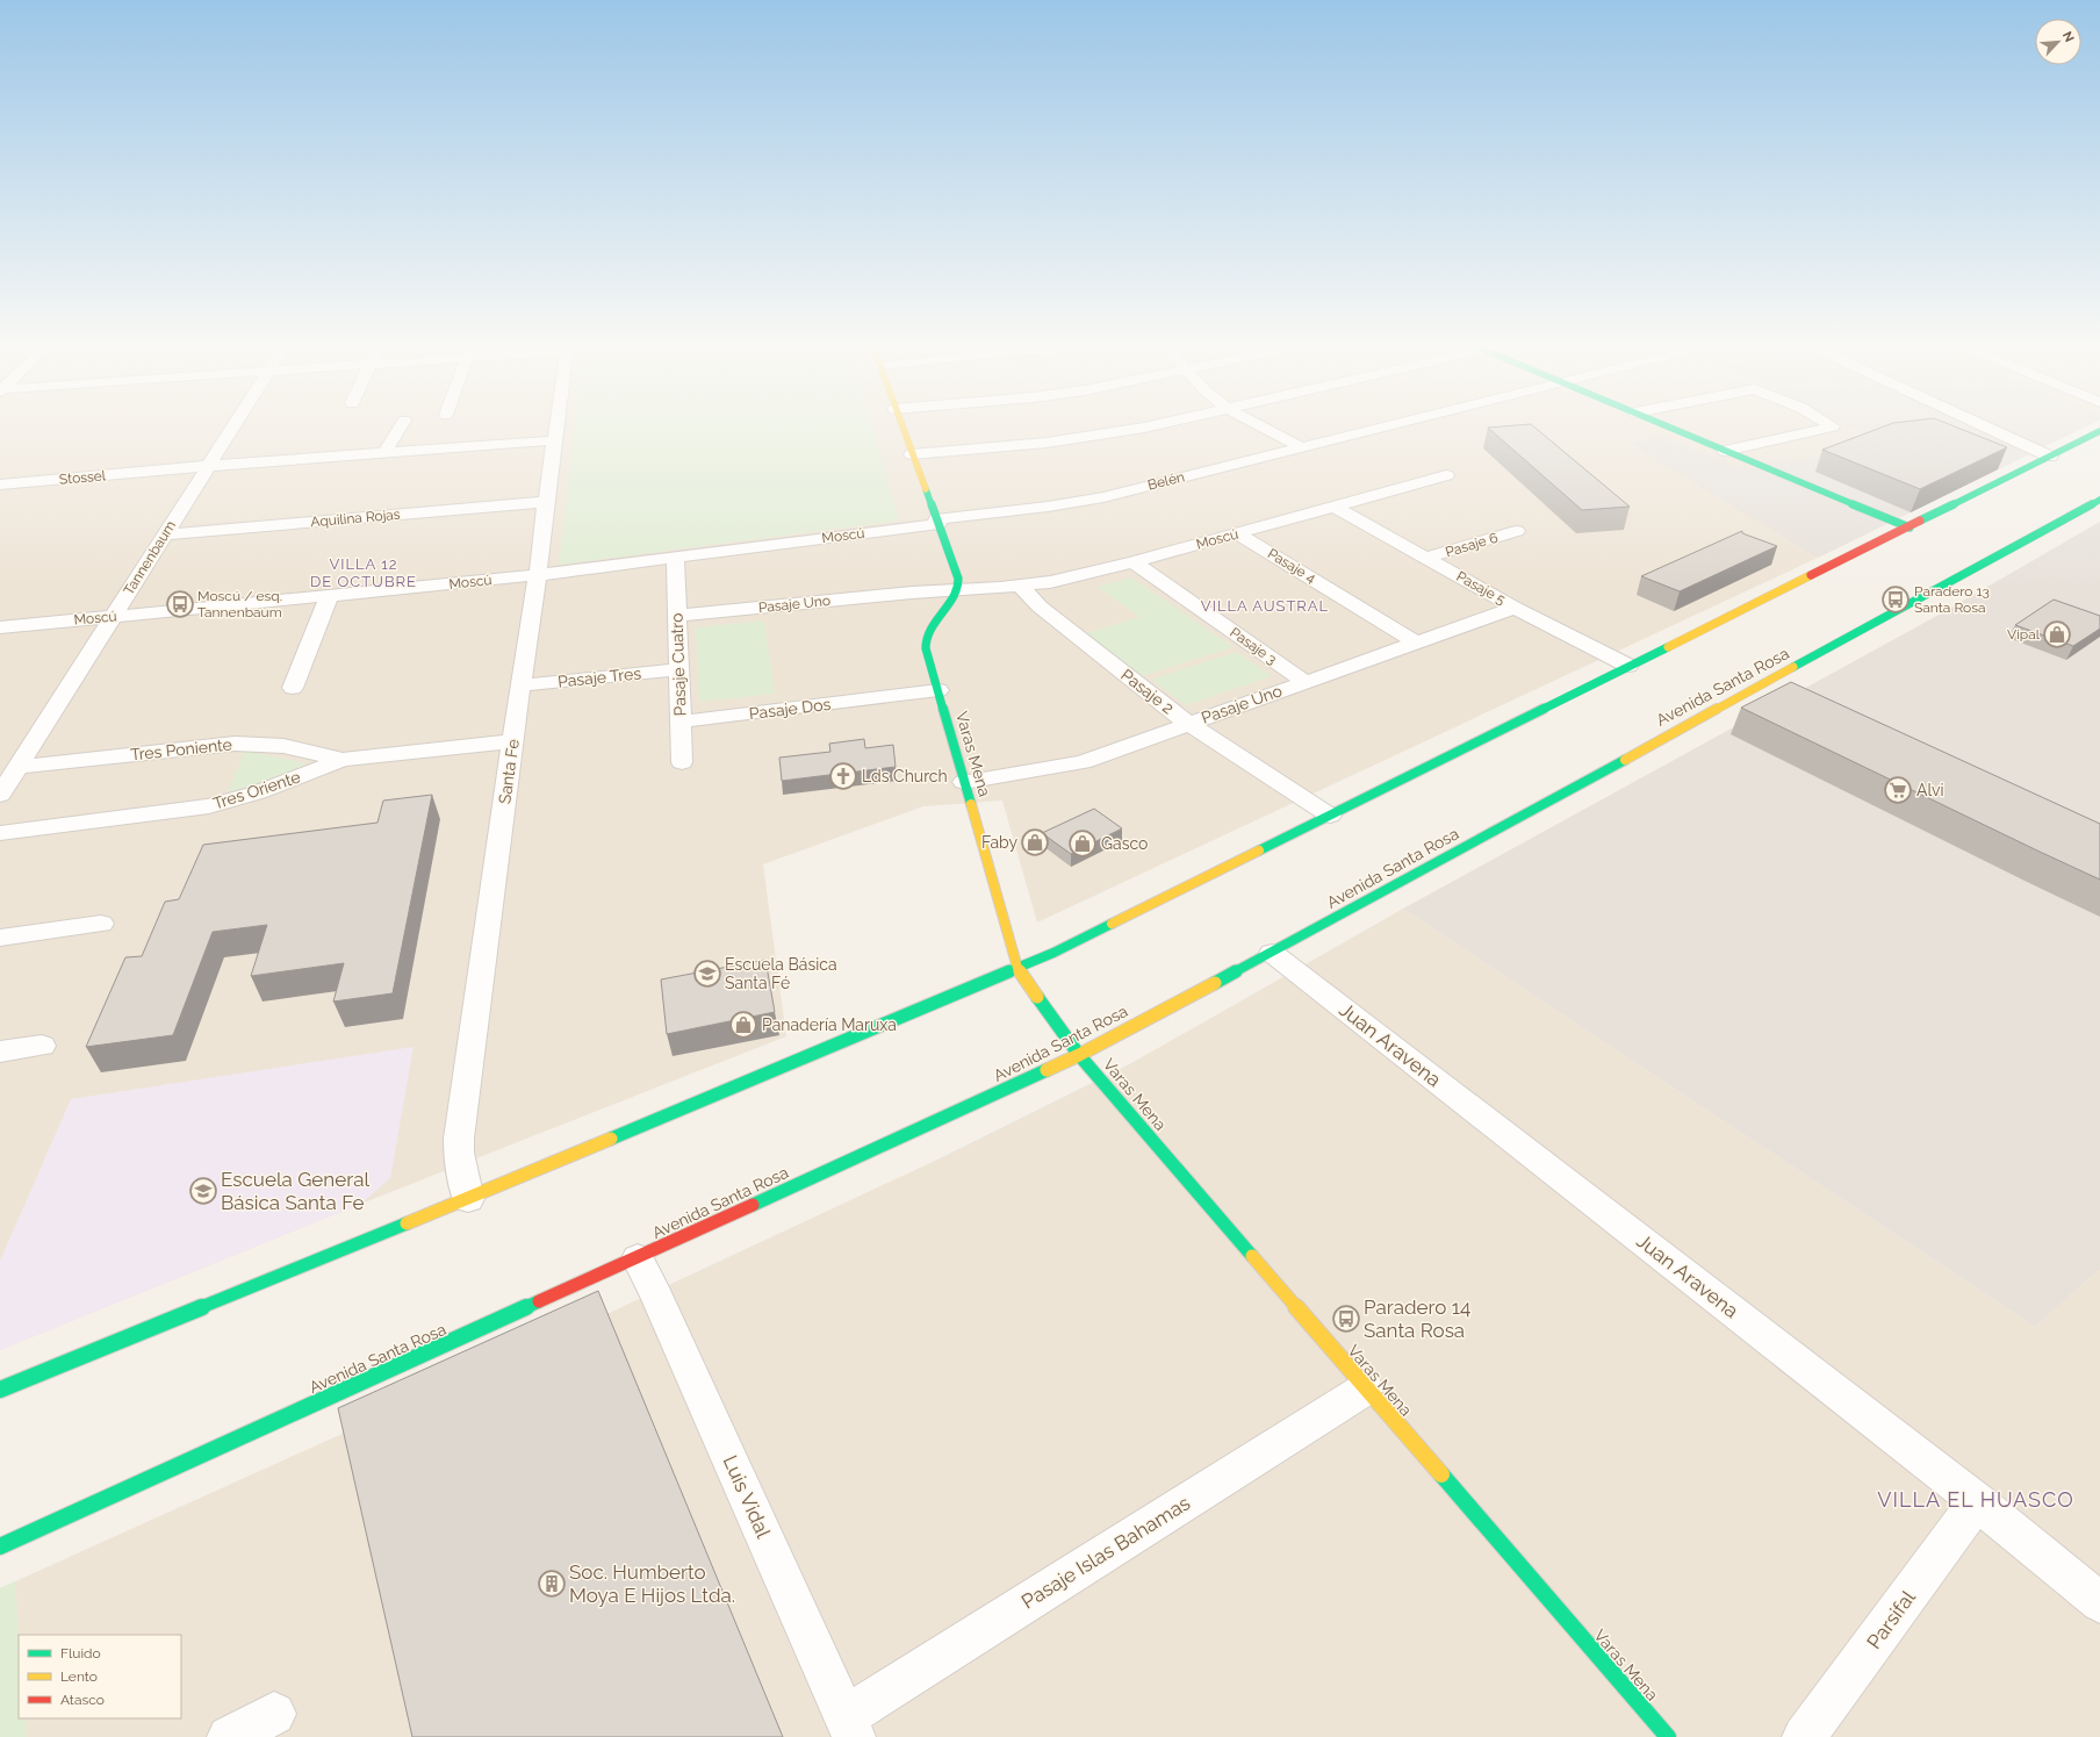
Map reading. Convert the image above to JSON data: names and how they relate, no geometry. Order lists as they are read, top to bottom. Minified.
{"streets":{"main road":["Avenida Santa Rosa","Varas Mena"],"street":["Stossel","Belén","Aquilina Rojas","Moscú","Pasaje 6","Tannenbaum","Pasaje 4","Pasaje 5","Pasaje Uno","Pasaje 3","Pasaje Cuatro","Pasaje Tres","Pasaje 2","Pasaje Dos","Tres Poniente","Santa Fe","Tres Oriente","Juan Aravena","Luis Vidal","Pasaje Islas Bahamas","Parsifal"]},"crossings":[["Stossel","Tannenbaum"],["Stossel","Santa Fe"],["Belén","Moscú"],["Aquilina Rojas","Tannenbaum"],["Aquilina Rojas","Santa Fe"],["Moscú","Tannenbaum"],["Moscú","Pasaje 4"],["Moscú","Pasaje 5"],["Moscú","Pasaje Uno"],["Moscú","Pasaje 3"],["Moscú","Pasaje Cuatro"],["Moscú","Pasaje 2"],["Moscú","Varas Mena"],["Moscú","Santa Fe"],["Pasaje 6","Pasaje 5"],["Tannenbaum","Tres Poniente"],["Pasaje 4","Pasaje Uno"],["Pasaje 5","Pasaje Uno"],["Pasaje Uno","Pasaje 3"],["Pasaje Uno","Pasaje Cuatro"],["Pasaje Uno","Pasaje 2"],["Pasaje Uno","Varas Mena"],["Pasaje Cuatro","Pasaje Tres"],["Pasaje Cuatro","Pasaje Dos"],["Pasaje Tres","Santa Fe"],["Avenida Santa Rosa","Varas Mena"],["Avenida Santa Rosa","Juan Aravena"],["Avenida Santa Rosa","Luis Vidal"],["Pasaje Dos","Varas Mena"],["Tres Poniente","Tres Oriente"],["Varas Mena","Pasaje Islas Bahamas"],["Santa Fe","Tres Oriente"],["Juan Aravena","Parsifal"],["Luis Vidal","Pasaje Islas Bahamas"]],"districts":["VILLA 12 DE OCTUBRE","VILLA AUSTRAL","VILLA EL HUASCO"],"places":{"bus stop":["Paradero 13 Santa Rosa","Moscú / esq. Tannenbaum","Paradero 14 Santa Rosa"],"shop":["Vipal","Faby","Gasco","Panadería Maruxa"],"church":["Lds Church"],"supermarket":["Alvi"],"school or university":["Escuela Básica Santa Fé","Escuela General Básica Santa Fe"],"building":["Soc. Humberto Moya E Hijos Ltda."]},"legend":["Fluido","Lento","Atasco"],"north":"top right"}
